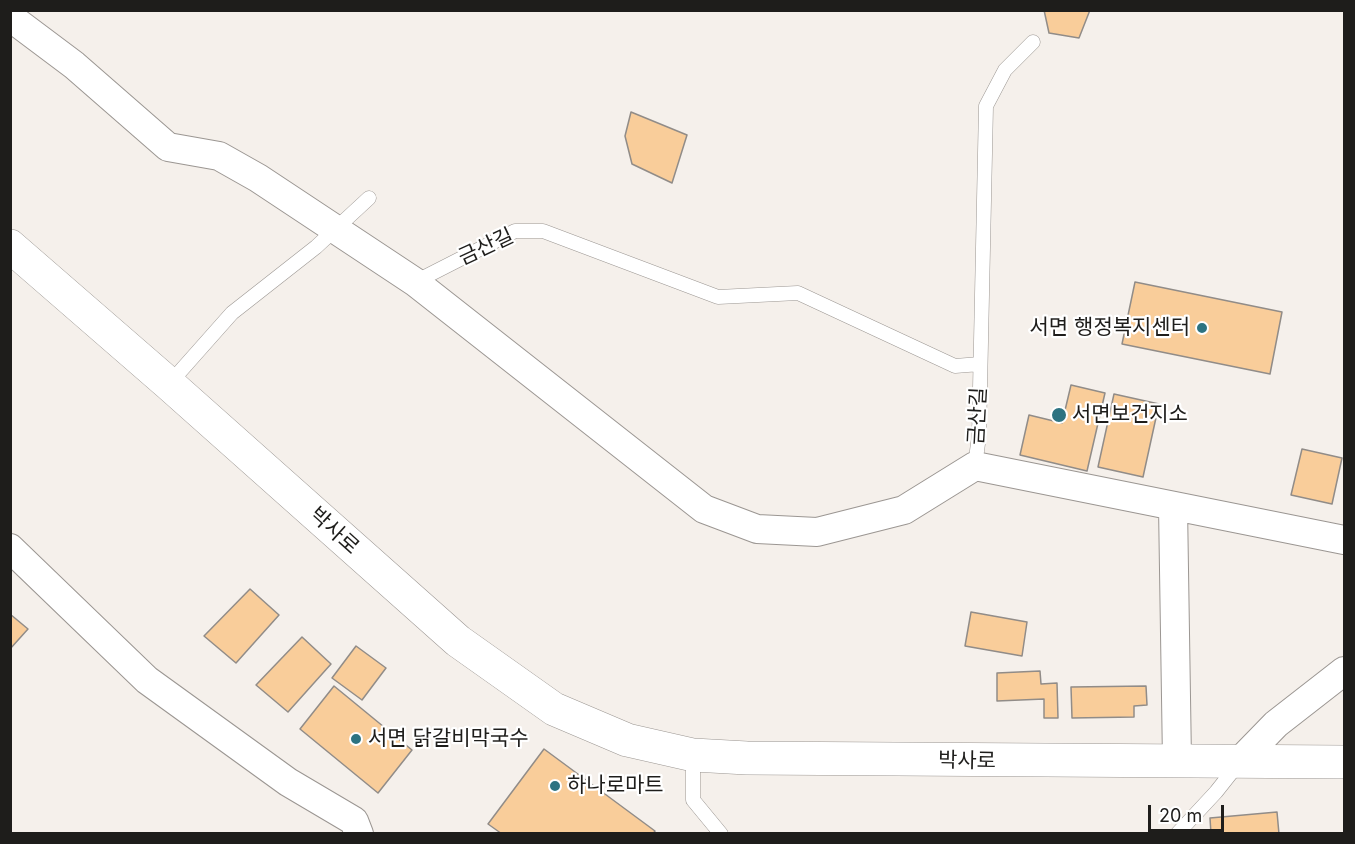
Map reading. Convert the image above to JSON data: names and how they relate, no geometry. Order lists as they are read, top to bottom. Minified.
{"streets":{"main road":["박사로"],"street":["금산길"]},"places":["서면 행정복지센터","서면보건지소","서면 닭갈비막국수","하나로마트"],"scale_bar":"20 m"}
